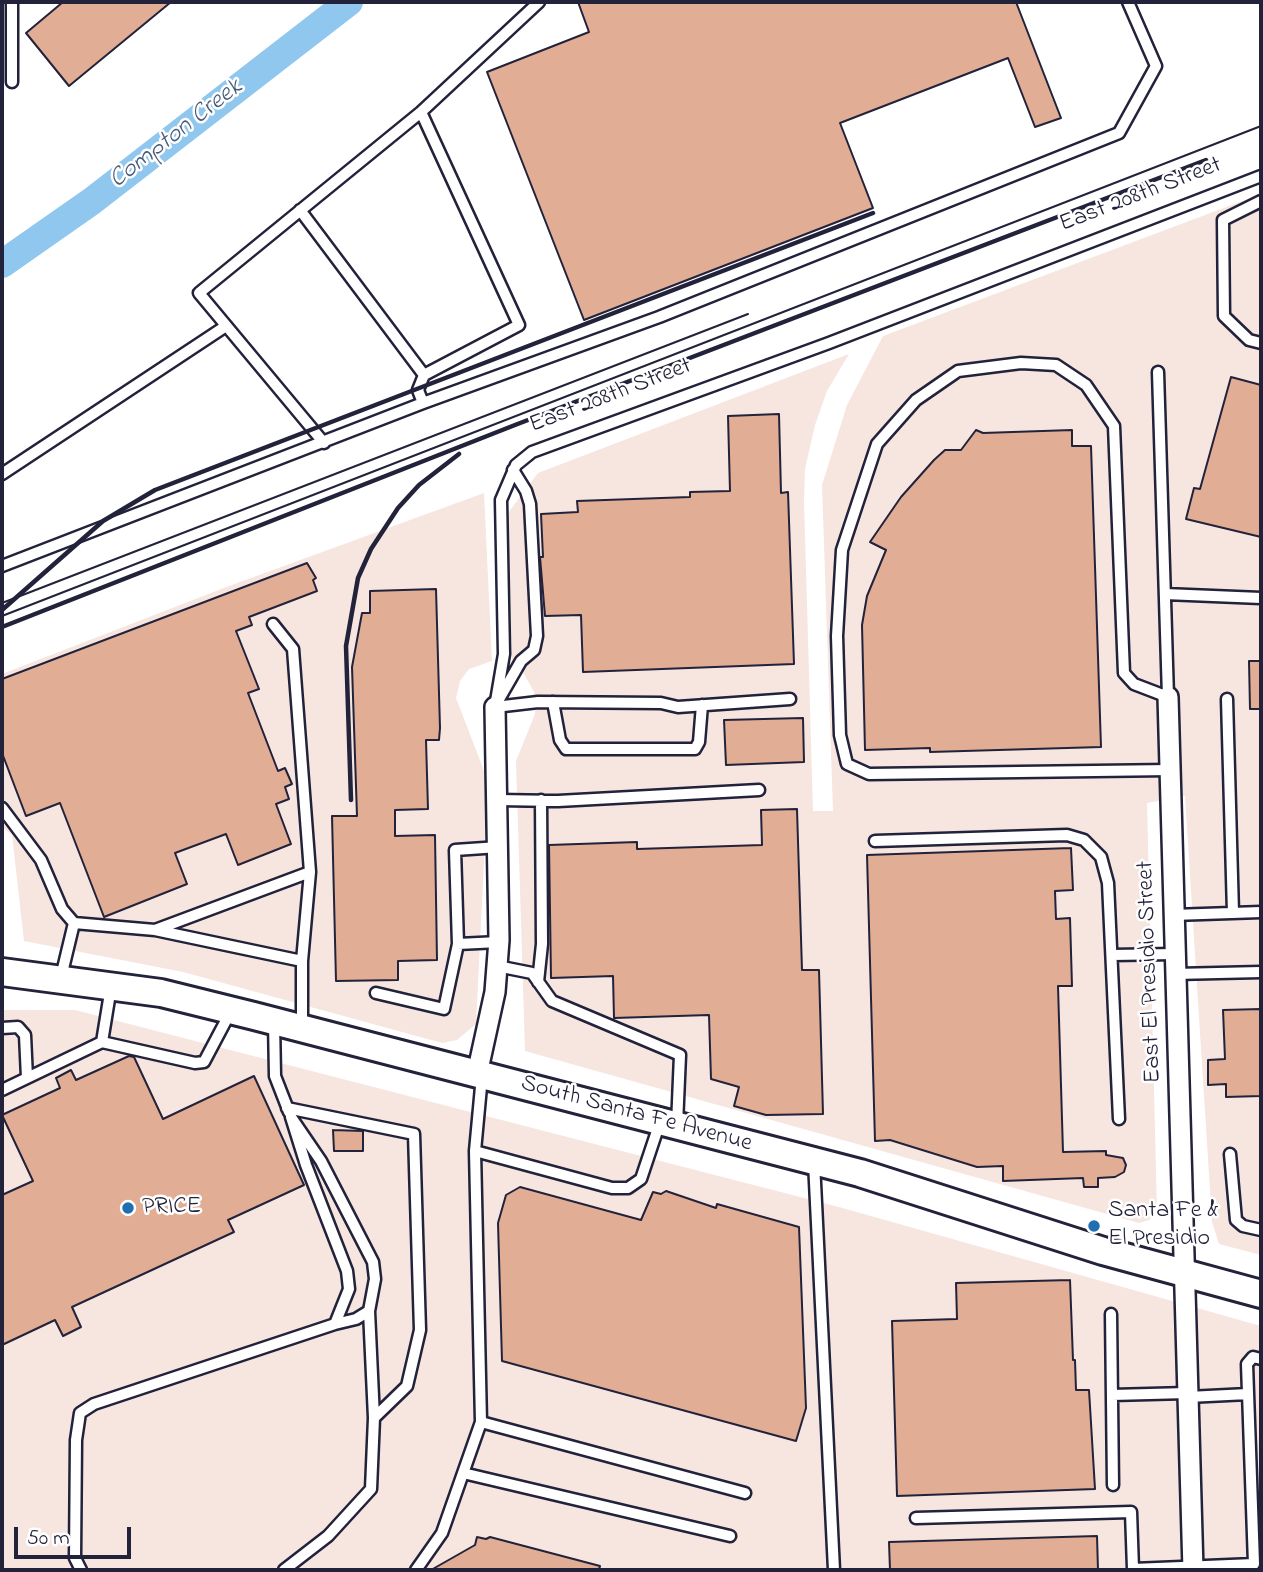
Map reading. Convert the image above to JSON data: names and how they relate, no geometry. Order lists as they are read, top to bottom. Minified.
{"streets":{"main road":["South Santa Fe Avenue"],"street":["East El Presidio Street"],"lane":["East 208th Street"]},"crossings":[["East El Presidio Street","South Santa Fe Avenue"]],"water":["Compton Creek"],"places":["PRICE","Santa Fe & El Presidio"],"scale_bar":"50 m"}
